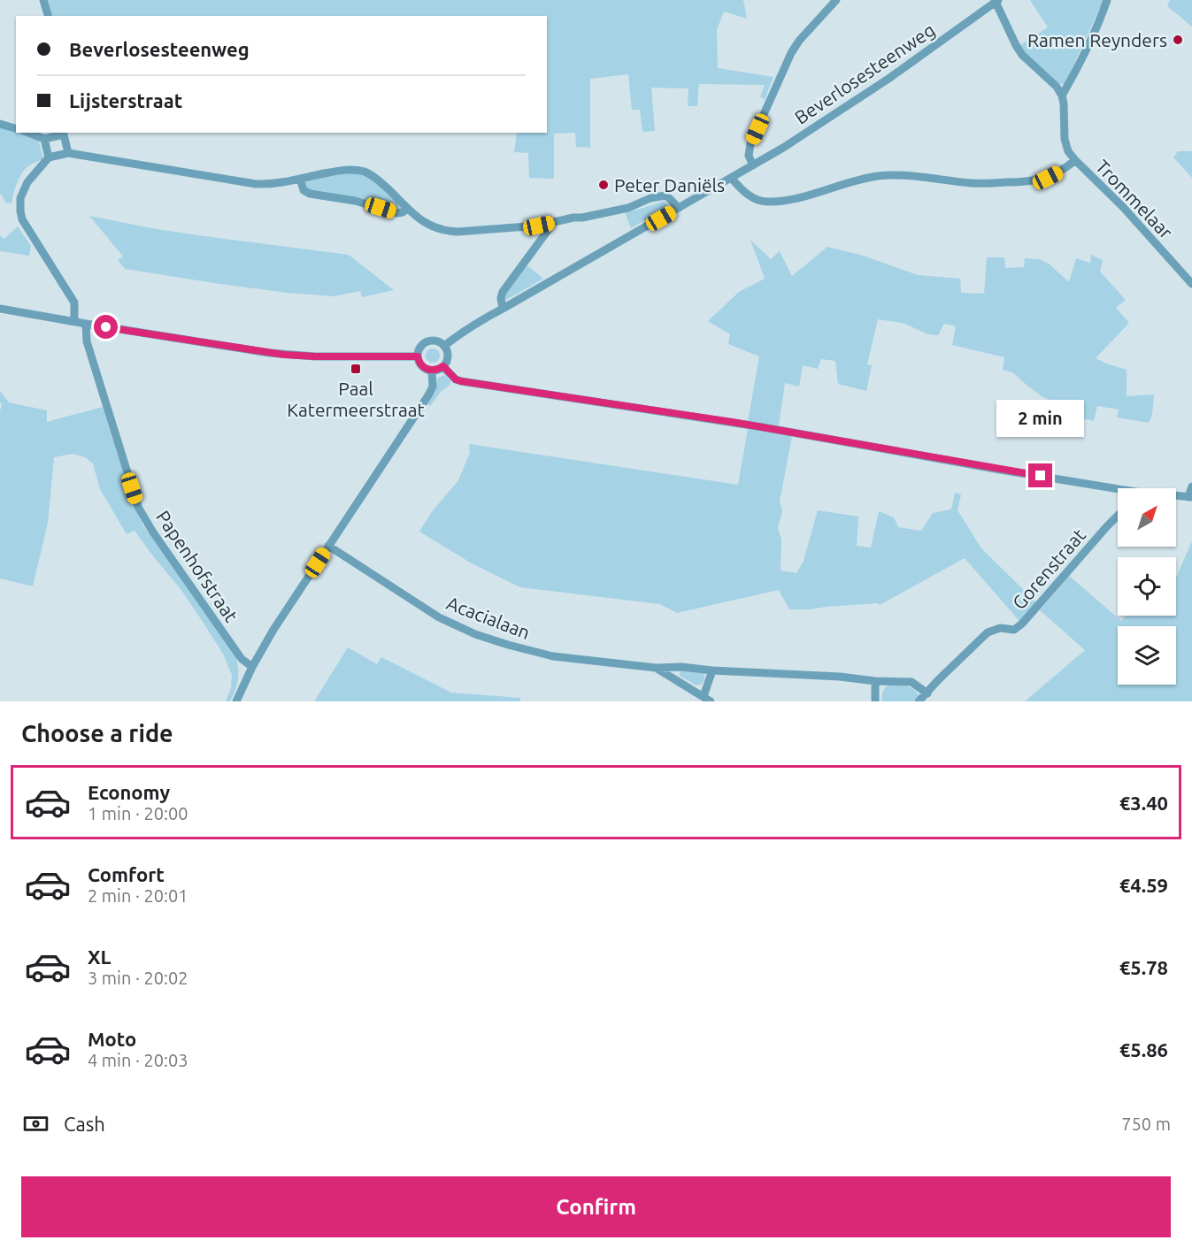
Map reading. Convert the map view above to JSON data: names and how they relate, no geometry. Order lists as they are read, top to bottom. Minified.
{"streets":{"street":["Beverlosesteenweg","Trommelaar","Papenhofstraat","Gorenstraat","Acacialaan"]},"crossings":[["Gorenstraat","Acacialaan"]],"places":{"other":["Ramen Reynders","Peter Daniëls"],"transit":["Paal Katermeerstraat"]},"north":"top right","page":{"banner":["Beverlosesteenweg","Lijsterstraat"],"bubble":"2 min","heading":"Choose a ride","list":[{"name":"Economy","note":"1 min · 20:00","value":"€3.40"},{"name":"Comfort","note":"2 min · 20:01","value":"€4.59"},{"name":"XL","note":"3 min · 20:02","value":"€5.78"},{"name":"Moto","note":"4 min · 20:03","value":"€5.86"}],"pay":["Cash","750 m"],"buttons":"Confirm"}}
